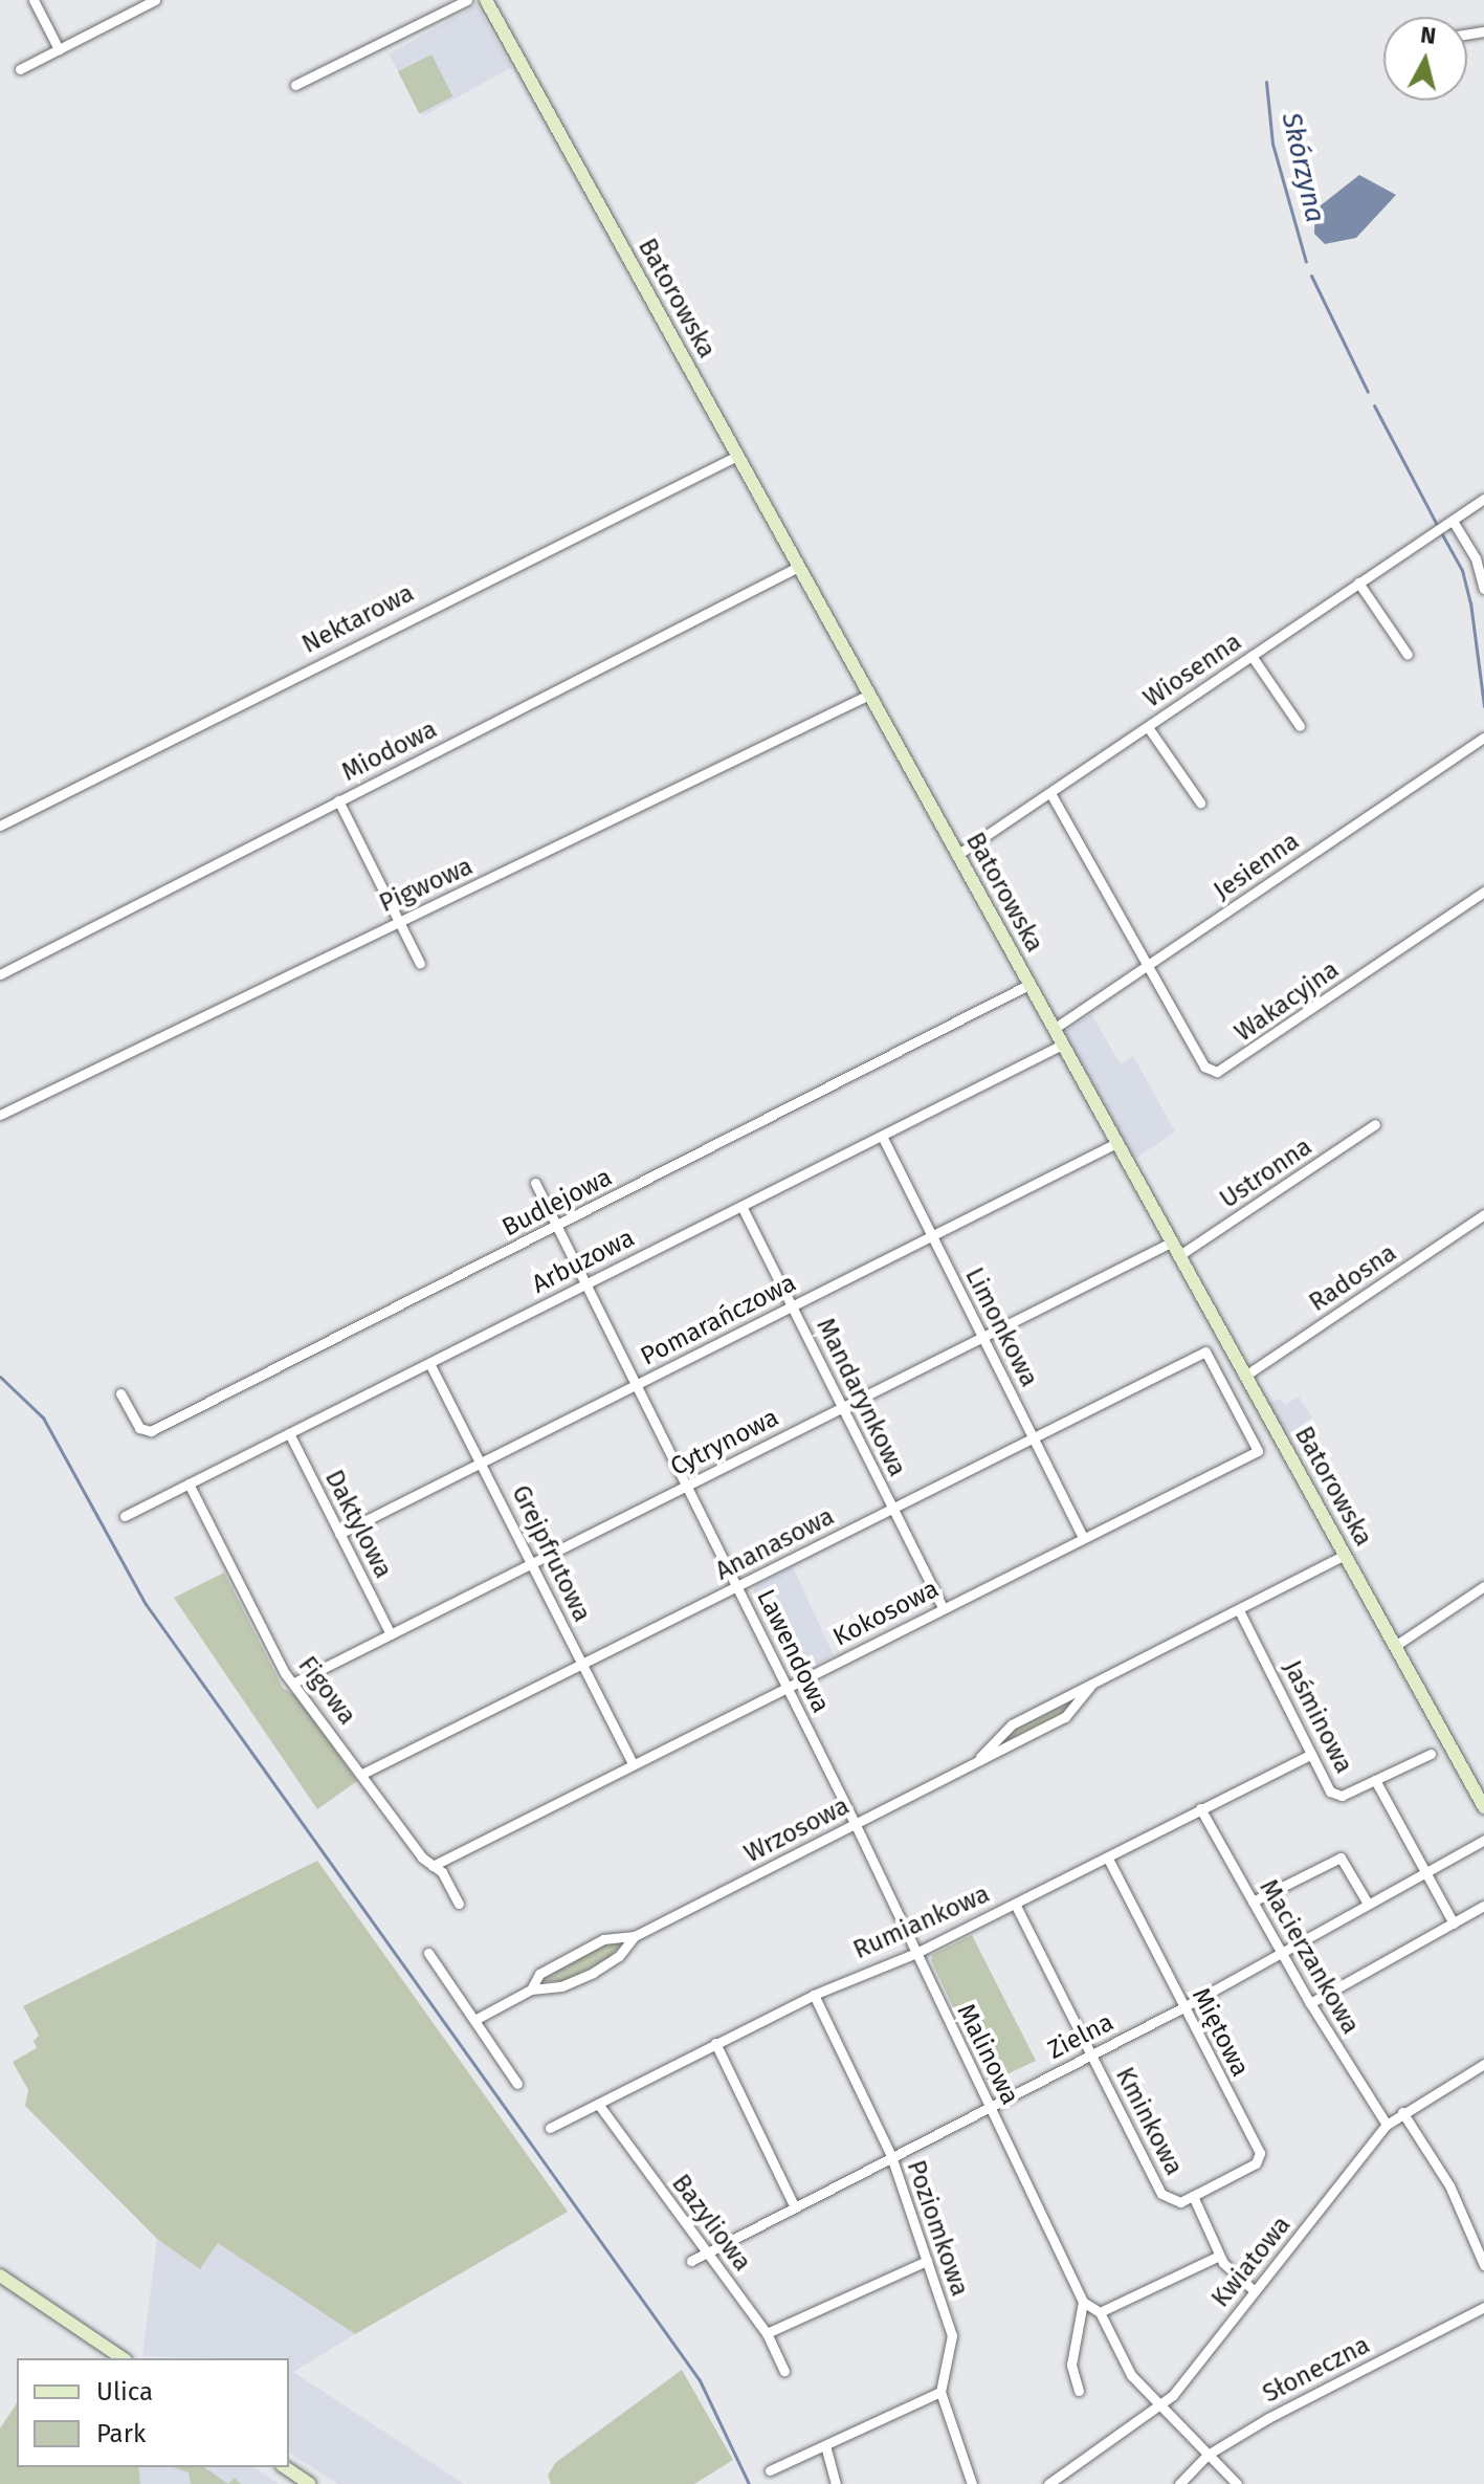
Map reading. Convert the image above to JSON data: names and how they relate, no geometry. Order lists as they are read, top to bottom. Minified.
{"streets":{"street":["Batorowska","Nektarowa","Wiosenna","Miodowa","Jesienna","Pigwowa","Wakacyjna","Ustronna","Budlejowa","Arbuzowa","Radosna","Pomarańczowa","Limonkowa","Mandarynkowa","Cytrynowa","Daktylowa","Ananasowa","Grejpfrutowa","Kokosowa","Lawendowa","Figowa","Jaśminowa","Wrzosowa","Rumiankowa","Macierzankowa","Miętowa","Zielna","Malinowa","Kminkowa","Bazyliowa","Poziomkowa","Kwiatowa","Słoneczna"]},"crossings":[["Batorowska","Nektarowa"],["Batorowska","Wiosenna"],["Batorowska","Miodowa"],["Batorowska","Jesienna"],["Batorowska","Pigwowa"],["Batorowska","Ustronna"],["Batorowska","Budlejowa"],["Batorowska","Arbuzowa"],["Batorowska","Radosna"],["Batorowska","Pomarańczowa"],["Batorowska","Cytrynowa"],["Batorowska","Wrzosowa"],["Jesienna","Wakacyjna"],["Budlejowa","Lawendowa"],["Arbuzowa","Limonkowa"],["Arbuzowa","Mandarynkowa"],["Arbuzowa","Daktylowa"],["Arbuzowa","Grejpfrutowa"],["Arbuzowa","Lawendowa"],["Arbuzowa","Figowa"],["Pomarańczowa","Limonkowa"],["Pomarańczowa","Mandarynkowa"],["Pomarańczowa","Daktylowa"],["Pomarańczowa","Grejpfrutowa"],["Pomarańczowa","Lawendowa"],["Limonkowa","Cytrynowa"],["Limonkowa","Ananasowa"],["Limonkowa","Kokosowa"],["Mandarynkowa","Cytrynowa"],["Mandarynkowa","Ananasowa"],["Mandarynkowa","Kokosowa"],["Cytrynowa","Daktylowa"],["Cytrynowa","Grejpfrutowa"],["Cytrynowa","Lawendowa"],["Cytrynowa","Figowa"],["Ananasowa","Grejpfrutowa"],["Ananasowa","Kokosowa"],["Ananasowa","Lawendowa"],["Ananasowa","Figowa"],["Grejpfrutowa","Kokosowa"],["Kokosowa","Lawendowa"],["Kokosowa","Figowa"],["Lawendowa","Wrzosowa"],["Lawendowa","Malinowa"],["Jaśminowa","Wrzosowa"],["Jaśminowa","Rumiankowa"],["Wrzosowa","Malinowa"],["Rumiankowa","Macierzankowa"],["Rumiankowa","Miętowa"],["Rumiankowa","Malinowa"],["Rumiankowa","Kminkowa"],["Rumiankowa","Bazyliowa"],["Rumiankowa","Poziomkowa"],["Macierzankowa","Zielna"],["Macierzankowa","Kwiatowa"],["Miętowa","Zielna"],["Miętowa","Kminkowa"],["Zielna","Malinowa"],["Zielna","Kminkowa"],["Zielna","Bazyliowa"],["Zielna","Poziomkowa"]],"water":["Skórzyna"],"legend":["Ulica","Park"],"north":"top"}
